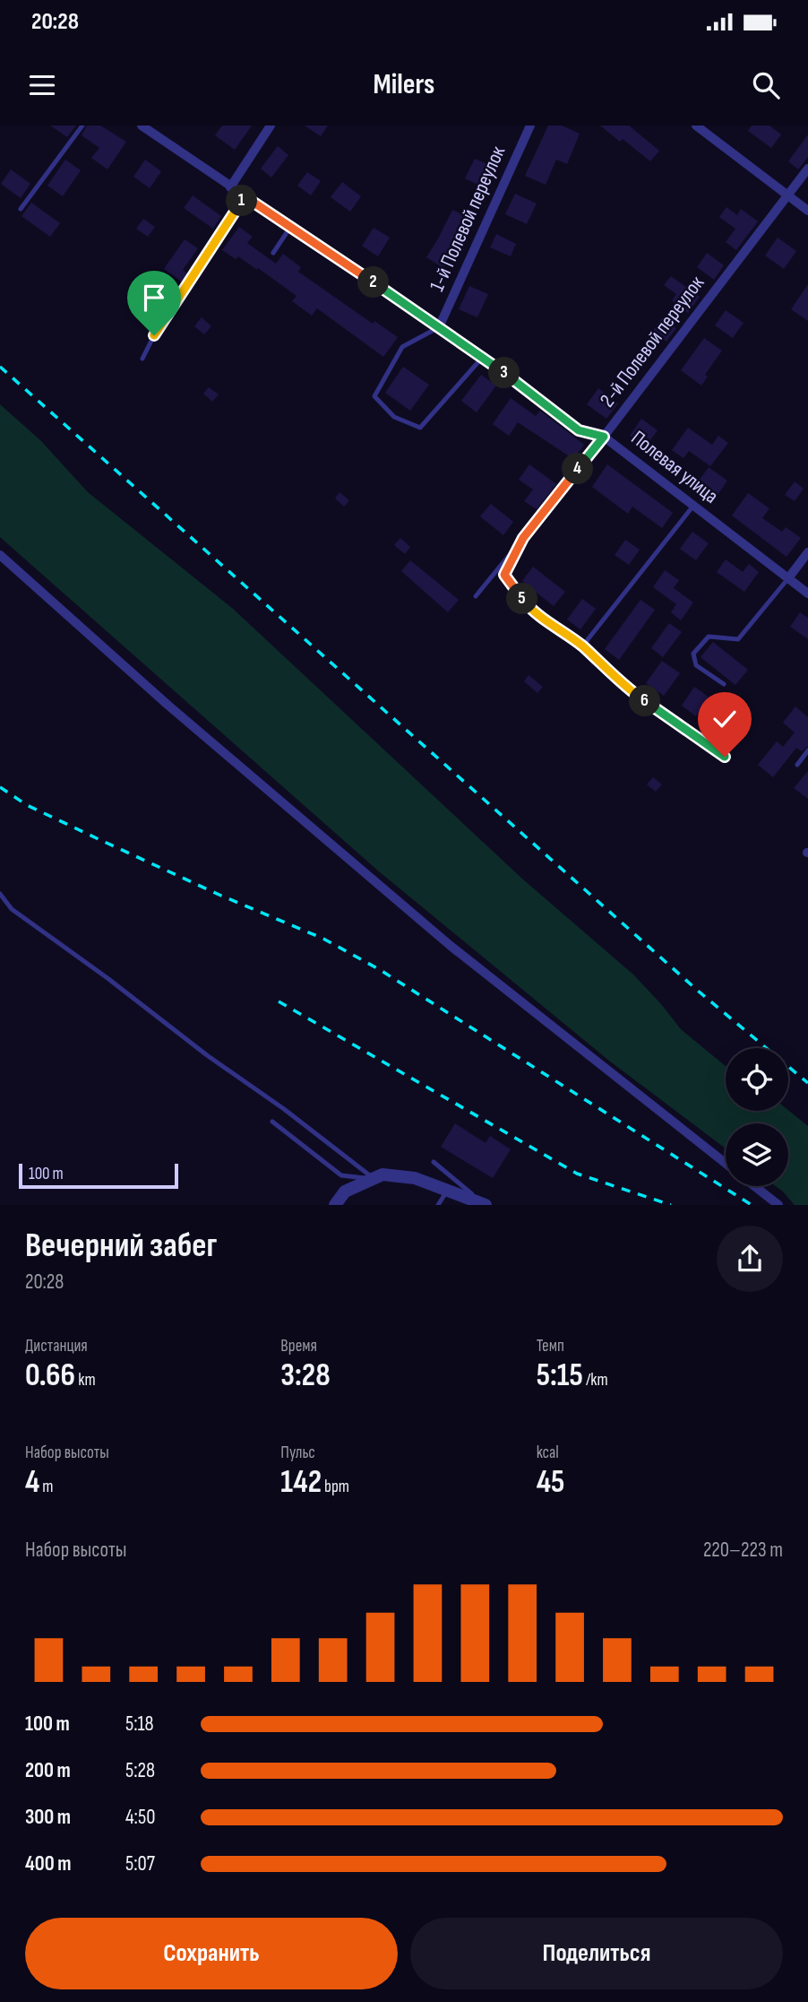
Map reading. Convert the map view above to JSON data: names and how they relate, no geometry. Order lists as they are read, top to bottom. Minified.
{"streets":{"street":["1-й Полевой переулок","2-й Полевой переулок","Полевая улица"]},"crossings":[["1-й Полевой переулок","Полевая улица"],["2-й Полевой переулок","Полевая улица"]],"scale_bar":"100 m","page":{"status":"20:28","header":"Milers","pins":["1","2","3","4","5","6"],"scale":"100 m","heading":["Вечерний забег","20:28"],"stats":[["Дистанция","0.66 km"],["Время","3:28"],["Темп","5:15 /km"],["Набор высоты","4 m"],["Пульс","142 bpm"],["kcal","45"]],"chart":["Набор высоты","220–223 m"],"list":[{"name":"100 m","note":"5:18"},{"name":"200 m","note":"5:28"},{"name":"300 m","note":"4:50"},{"name":"400 m","note":"5:07"}],"buttons":["Сохранить","Поделиться"]}}
